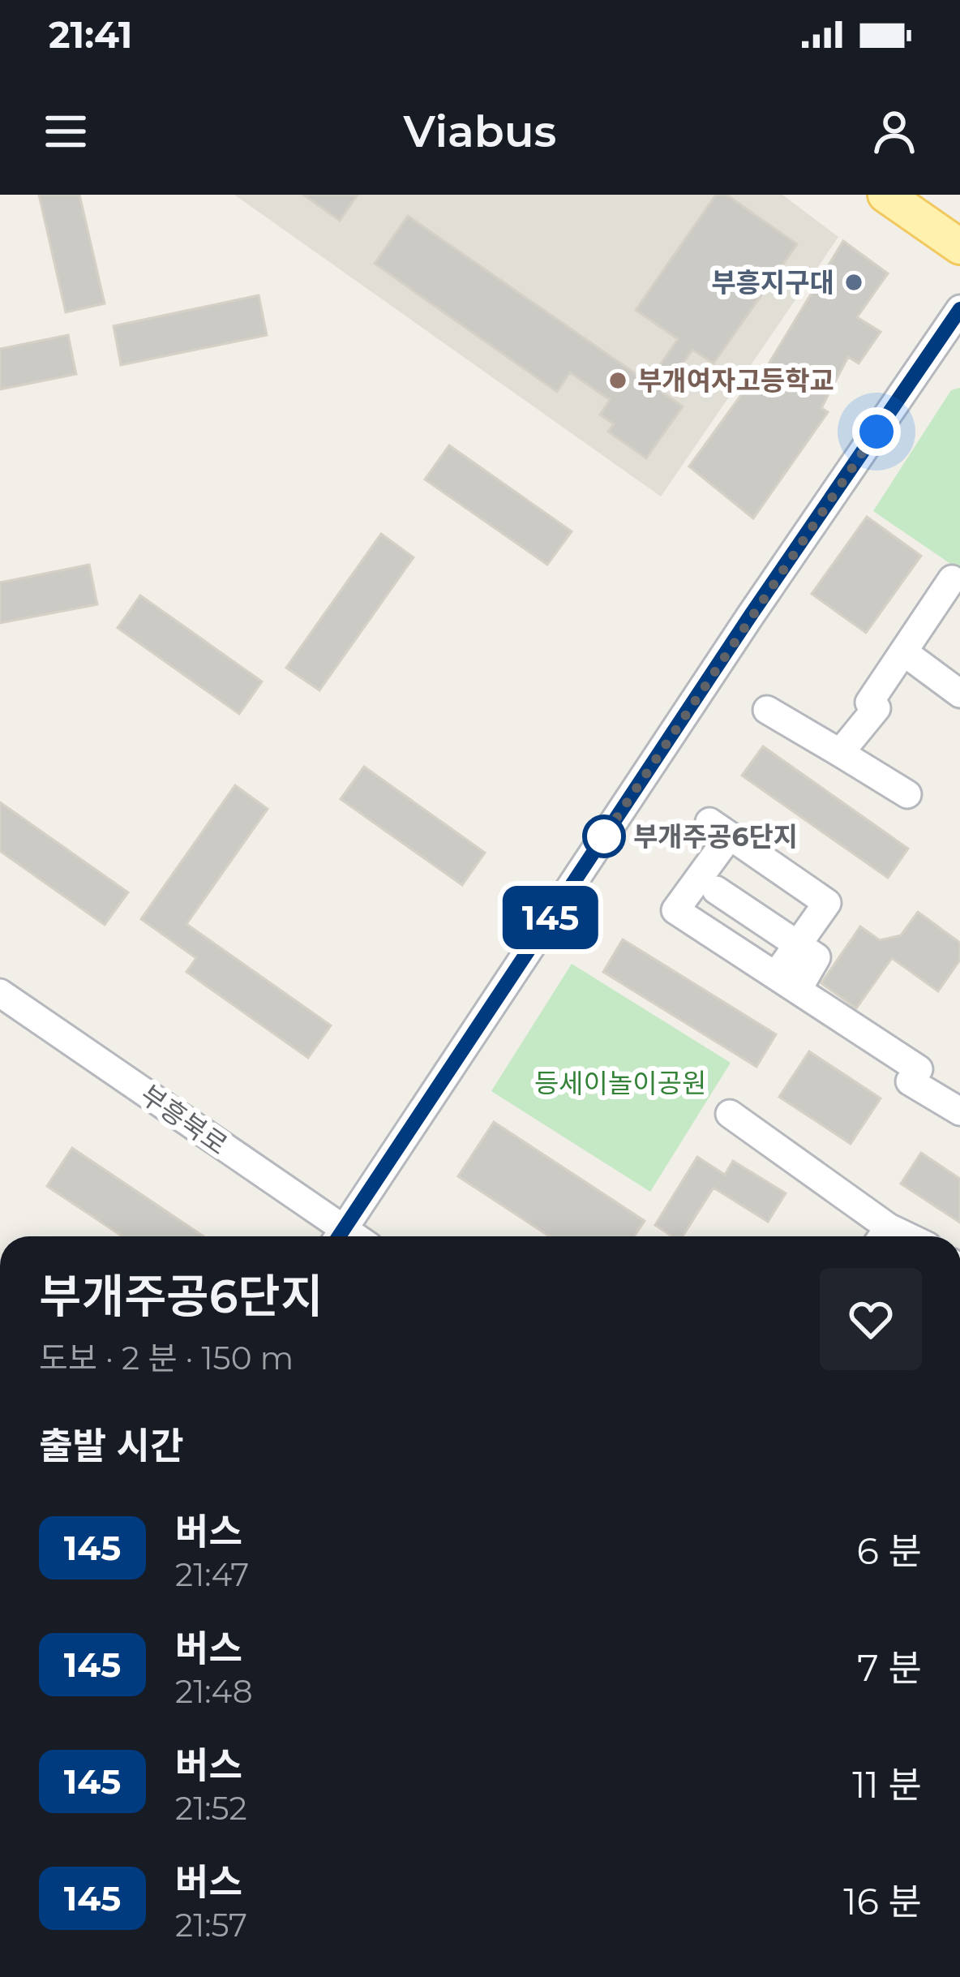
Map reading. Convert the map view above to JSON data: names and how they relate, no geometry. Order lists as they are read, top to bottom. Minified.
{"streets":{"street":["부흥북로"]},"parks":["등세이놀이공원"],"places":["부흥지구대","부개여자고등학교","부개주공6단지"],"lines":["bus line 145"],"page":{"status":"21:41","header":"Viabus","on_map":"145","heading":[["부개주공6단지","도보 · 2 분 · 150 m"],"출발 시간"],"list":[{"mark":"145","name":"버스","note":"21:47","value":"6 분"},{"mark":"145","name":"버스","note":"21:48","value":"7 분"},{"mark":"145","name":"버스","note":"21:52","value":"11 분"},{"mark":"145","name":"버스","note":"21:57","value":"16 분"}]}}
